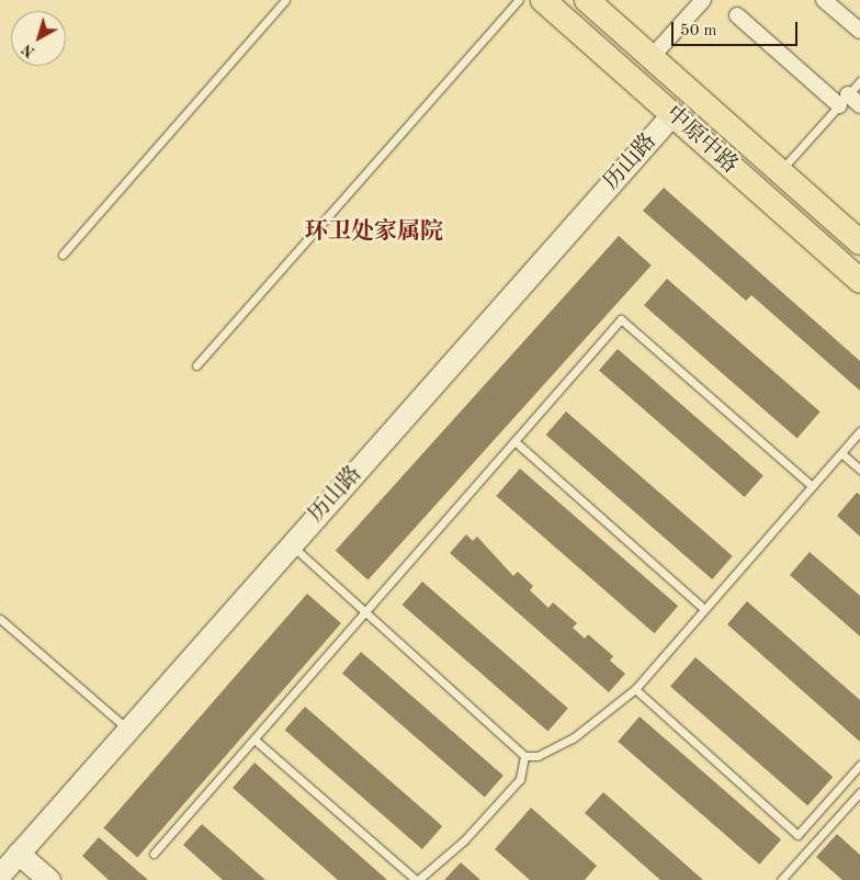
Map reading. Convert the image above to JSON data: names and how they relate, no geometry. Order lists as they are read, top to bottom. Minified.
{"streets":{"main road":["中原中路"],"street":["历山路"]},"crossings":[["中原中路","历山路"]],"districts":["环卫处家属院"],"scale_bar":"50 m","north":"bottom left"}
